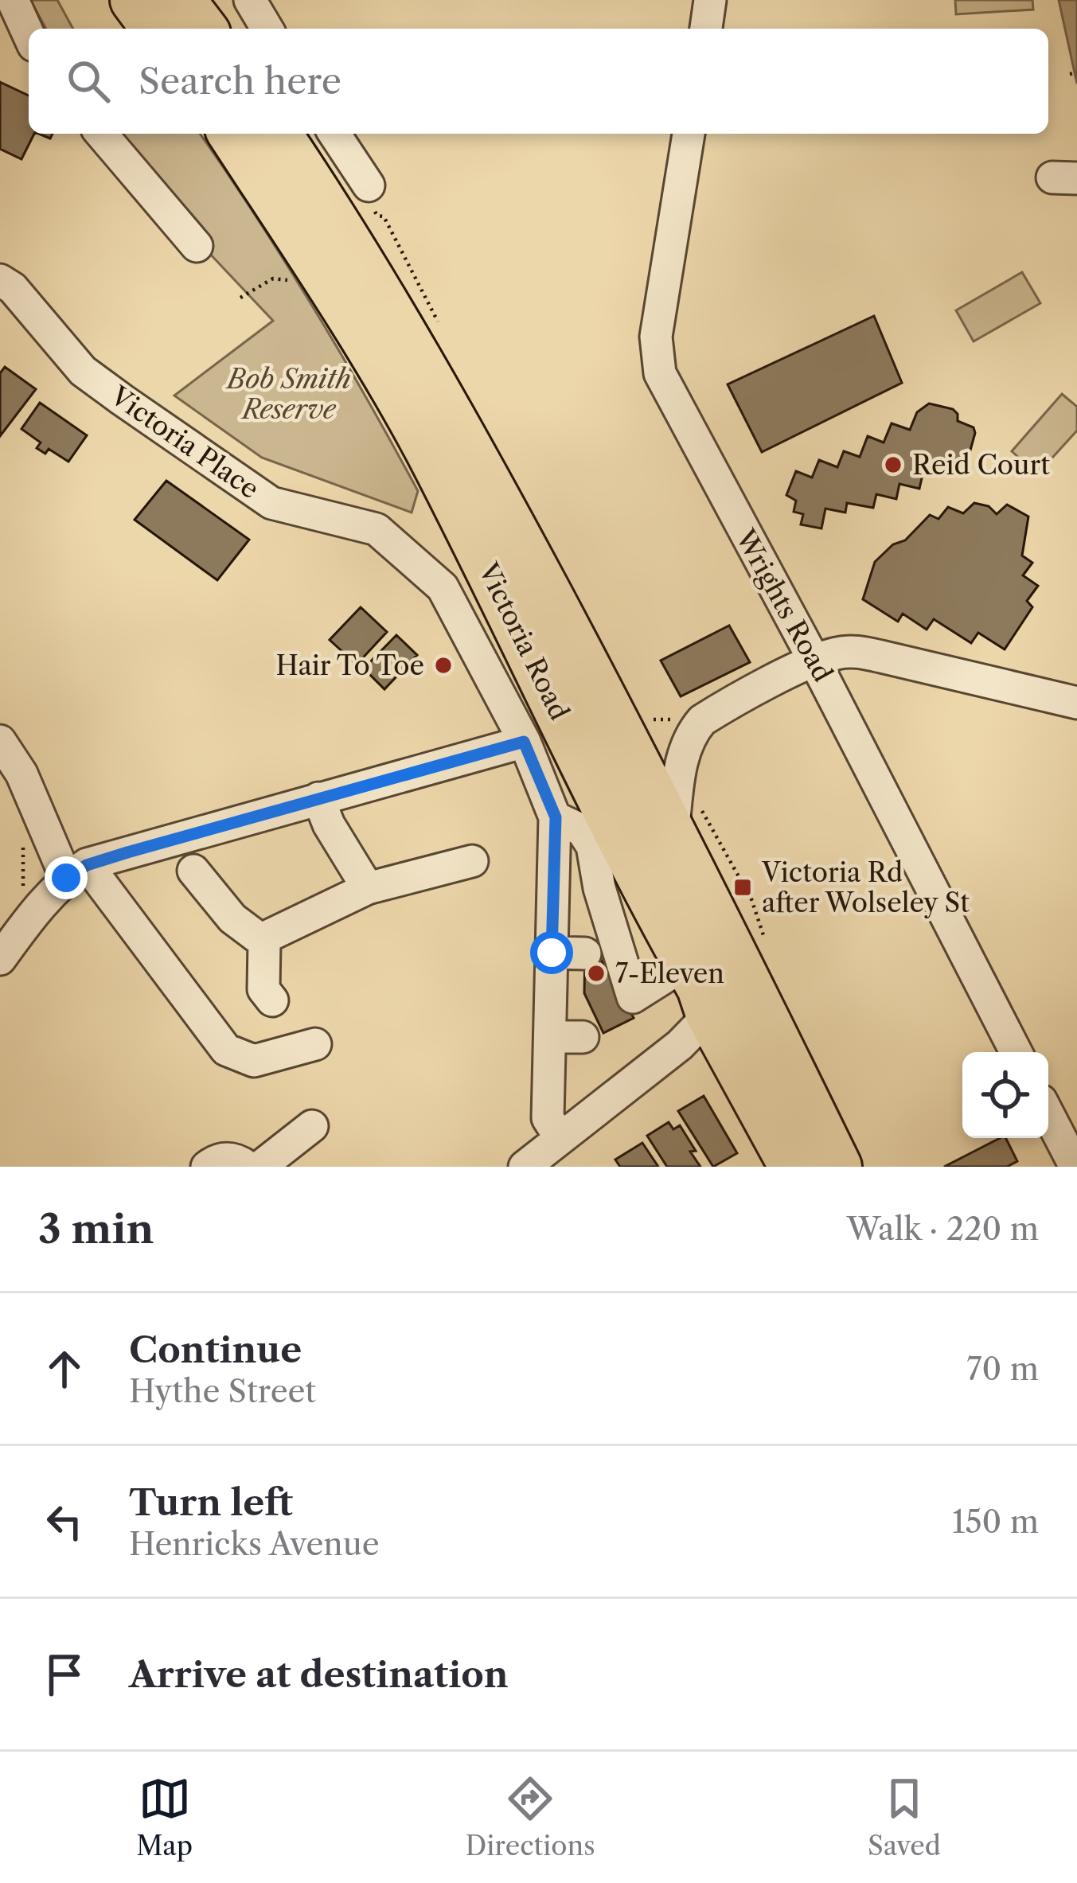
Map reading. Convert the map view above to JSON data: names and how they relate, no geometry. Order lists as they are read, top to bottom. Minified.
{"streets":{"highway":["Victoria Road"],"street":["Victoria Place","Wrights Road"]},"parks":["Bob Smith Reserve"],"places":{"other":["Reid Court","Hair To Toe","7-Eleven"],"transit":["Victoria Rd after Wolseley St"]},"page":{"search":"Search here","heading":["3 min","Walk · 220 m"],"list":[["Continue","Hythe Street","70 m"],["Turn left","Henricks Avenue","150 m"],"Arrive at destination"],"nav":["Map","Directions","Saved"]}}
